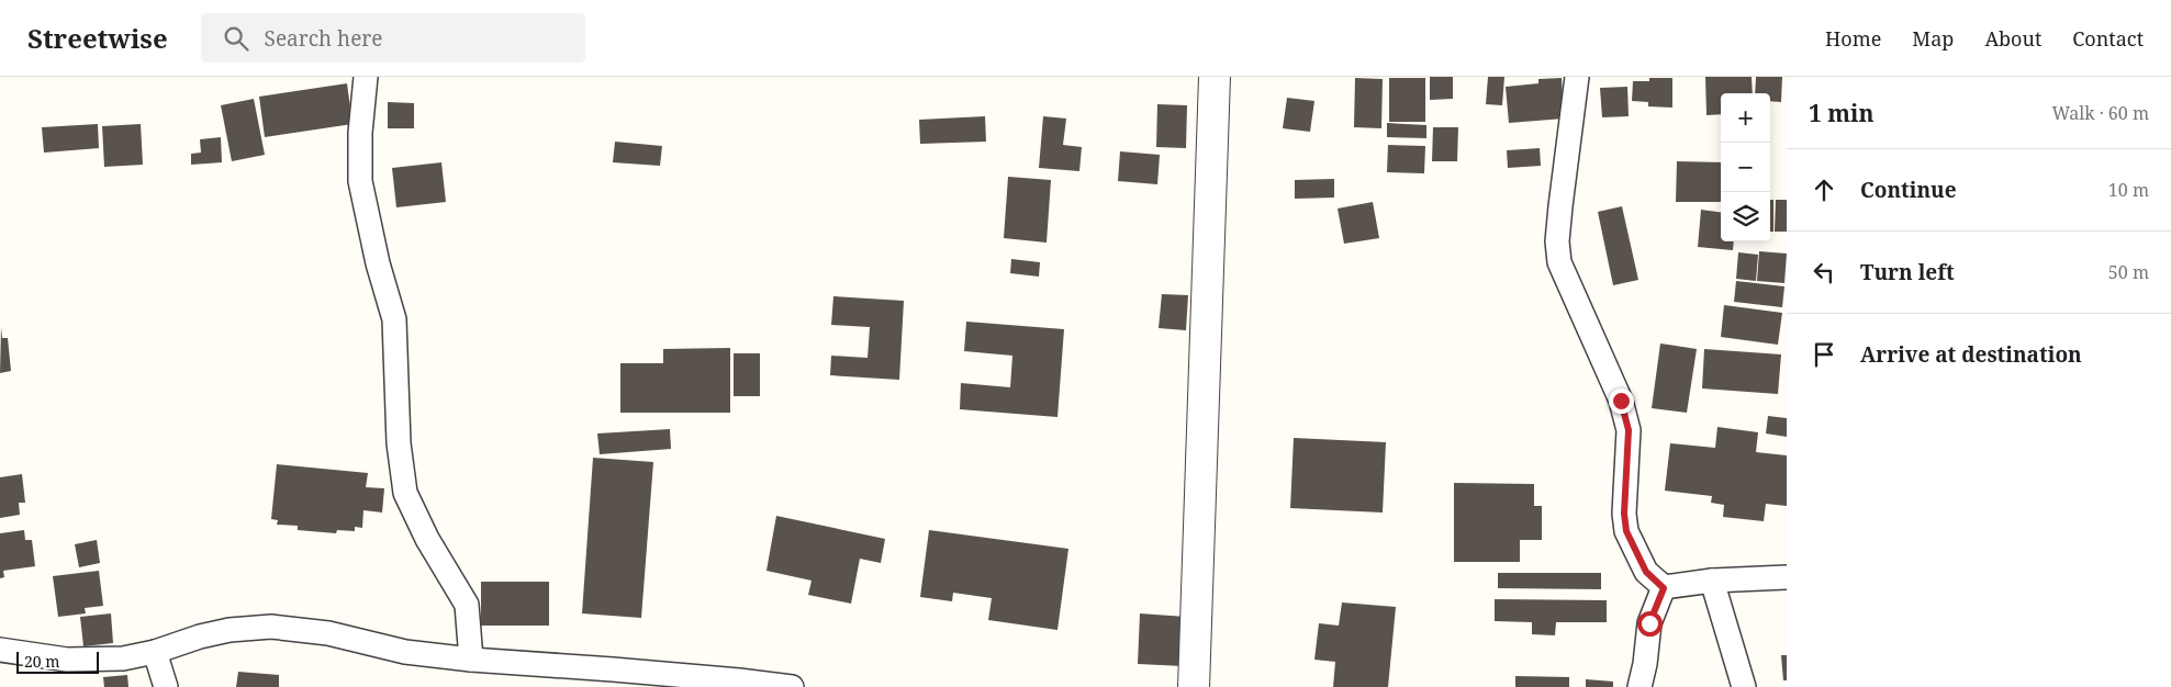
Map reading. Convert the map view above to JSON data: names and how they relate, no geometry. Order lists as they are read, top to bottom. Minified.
{"scale_bar":"20 m","page":{"header":"Streetwise","search":"Search here","nav":["Home","Map","About","Contact"],"heading":["1 min","Walk · 60 m"],"map_buttons":["+","−"],"list":[["Continue","10 m"],["Turn left","50 m"],"Arrive at destination"],"scale":"20 m"}}
